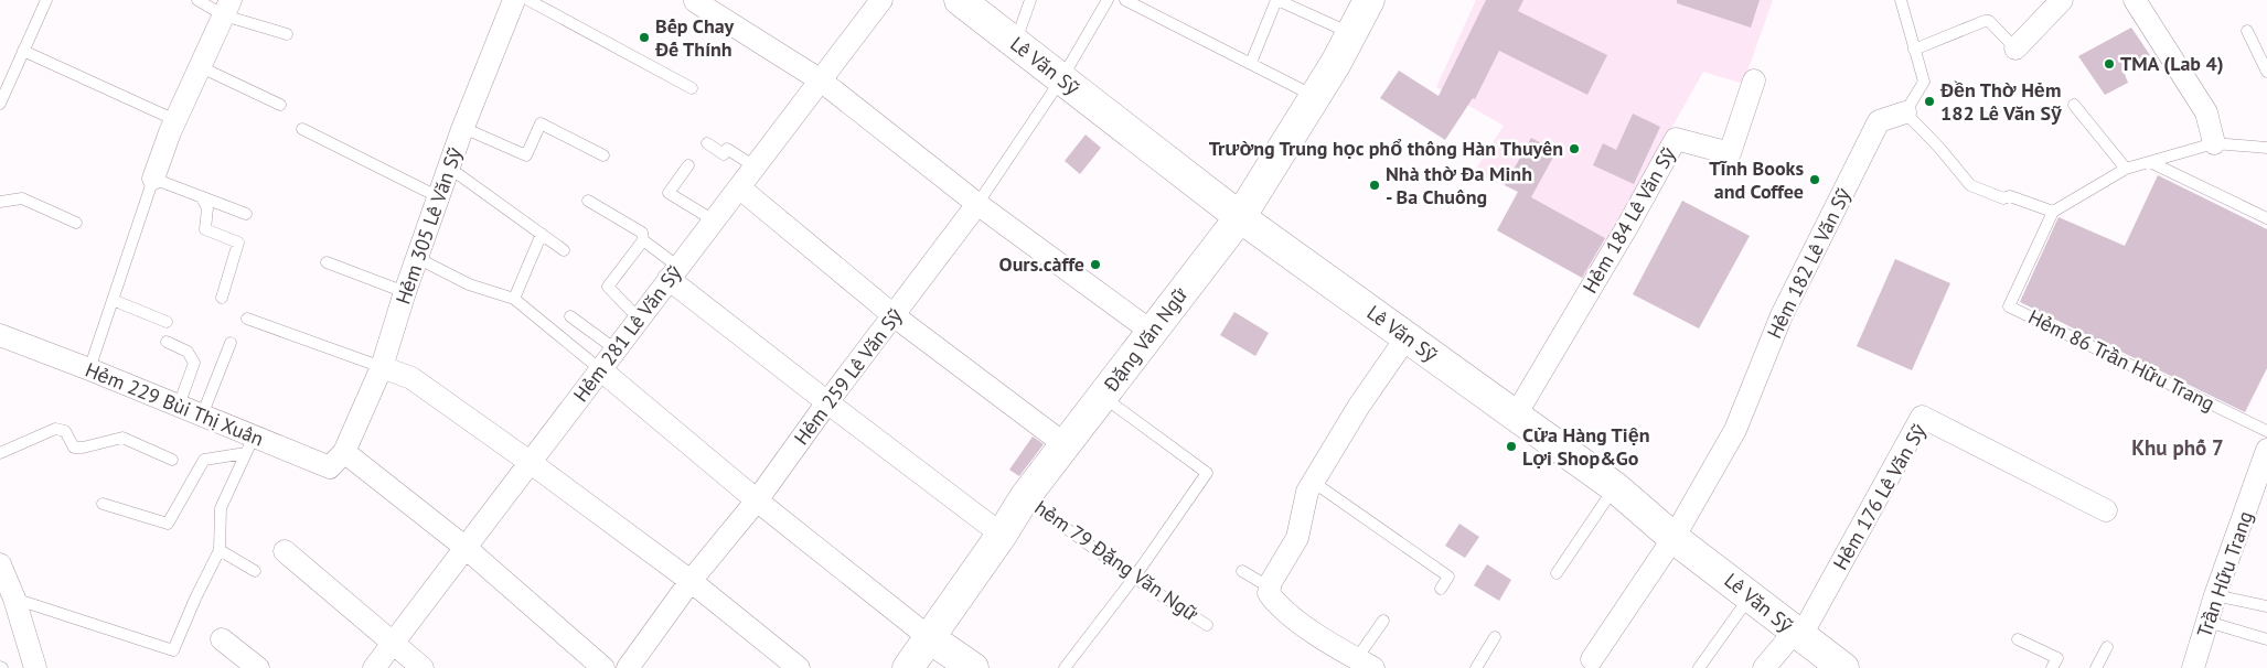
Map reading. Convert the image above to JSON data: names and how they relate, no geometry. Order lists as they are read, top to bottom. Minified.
{"streets":{"main road":["Lê Văn Sỹ","Đặng Văn Ngữ"],"street":["Hẻm 184 Lê Văn Sỹ","Hẻm 305 Lê Văn Sỹ","Hẻm 182 Lê Văn Sỹ","Hẻm 281 Lê Văn Sỹ","Hẻm 259 Lê Văn Sỹ","Hẻm 229 Bùi Thị Xuân","Hẻm 176 Lê Văn Sỹ","Trần Hữu Trang"],"lane":["Hẻm 86 Trần Hữu Trang","hẻm 79 Đặng Văn Ngữ"]},"crossings":[["Lê Văn Sỹ","Hẻm 184 Lê Văn Sỹ"],["Lê Văn Sỹ","Hẻm 182 Lê Văn Sỹ"],["Lê Văn Sỹ","Đặng Văn Ngữ"],["Lê Văn Sỹ","Hẻm 259 Lê Văn Sỹ"],["Lê Văn Sỹ","Hẻm 176 Lê Văn Sỹ"],["Hẻm 305 Lê Văn Sỹ","Hẻm 229 Bùi Thị Xuân"],["Đặng Văn Ngữ","hẻm 79 Đặng Văn Ngữ"]],"districts":["Khu phố 7"],"places":["Bếp Chay Đế Thính","TMA (Lab 4)","Đền Thờ Hẻm 182 Lê Văn Sỹ","Trường Trung học phổ thông Hàn Thuyên","Tĩnh Books and Coffee","Nhà thờ Đa Minh - Ba Chuông","Ours.càffe","Cửa Hàng Tiện Lợi Shop&Go"]}
